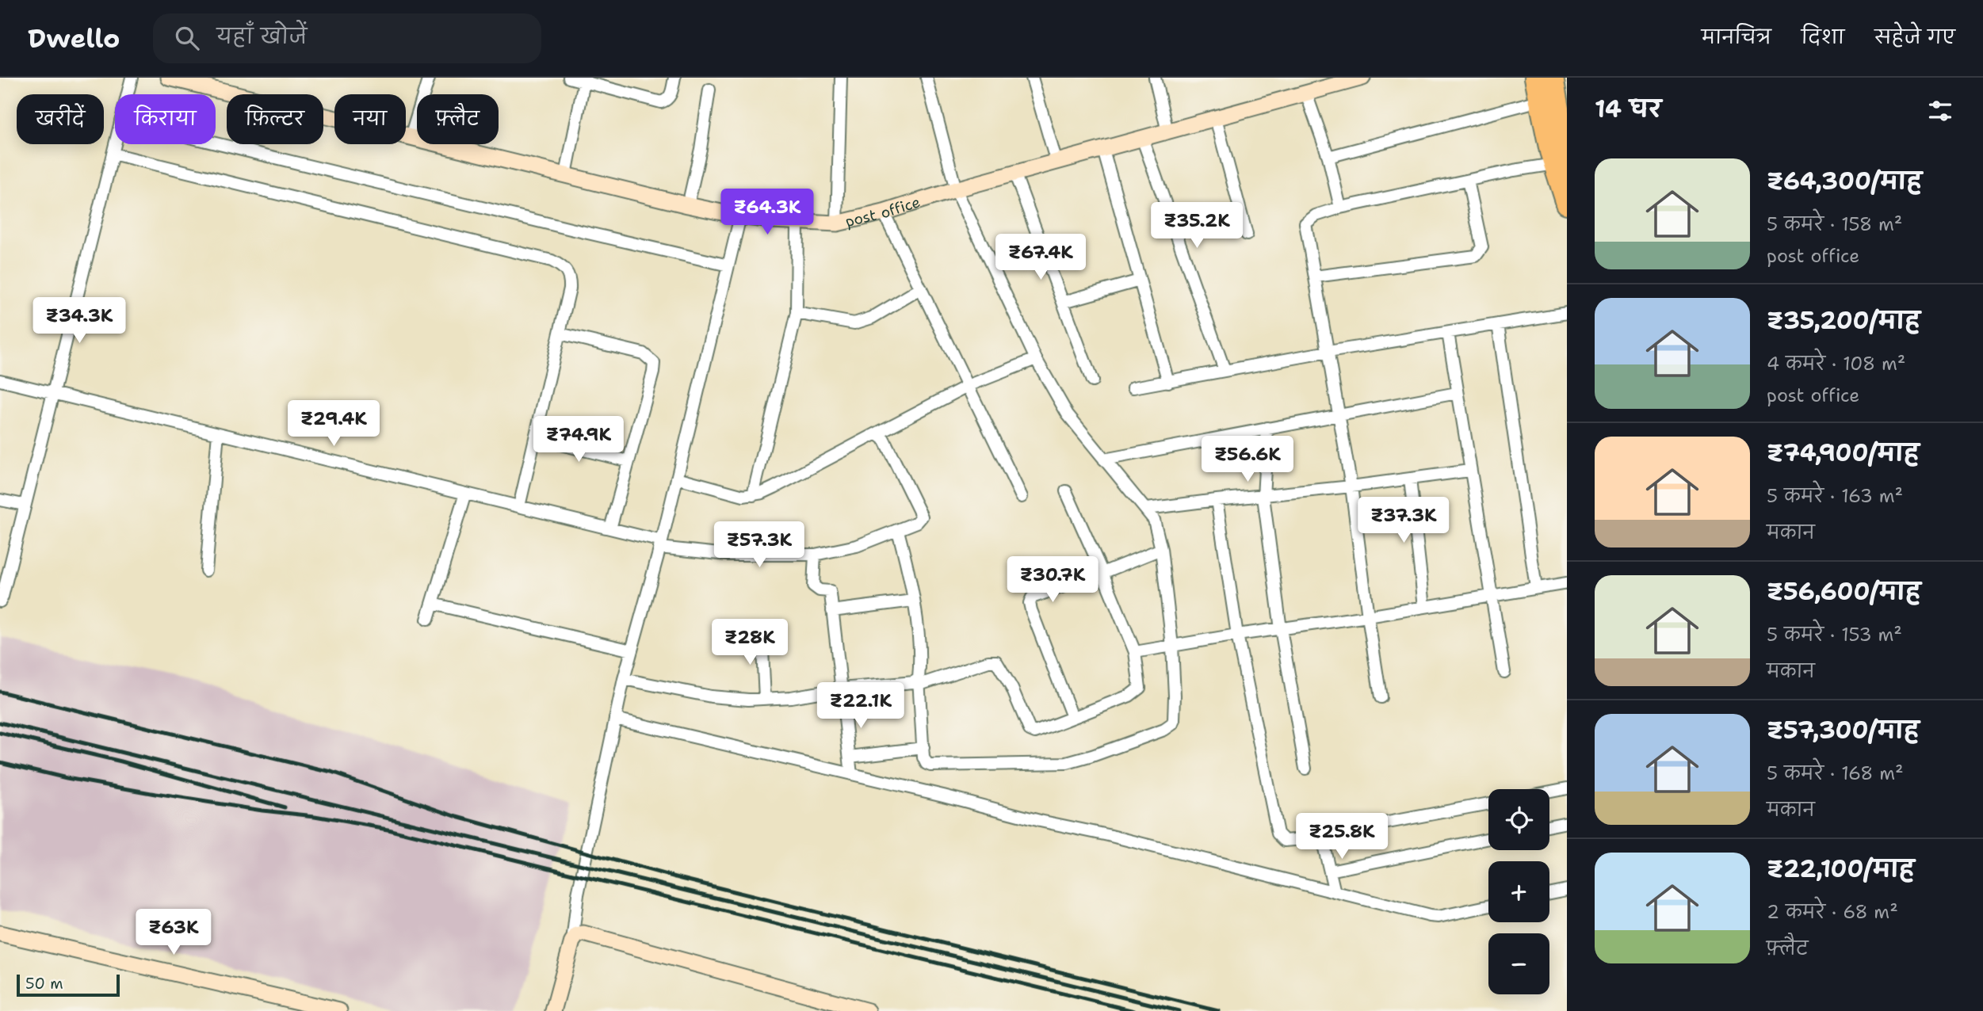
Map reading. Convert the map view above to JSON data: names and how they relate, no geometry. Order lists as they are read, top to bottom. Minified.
{"streets":{"street":["post office"]},"scale_bar":"50 m","page":{"header":"Dwello","search":"यहाँ खोजें","nav":["मानचित्र","दिशा","सहेजे गए"],"heading":"14 घर","chip":["खरीदें","किराया","फ़िल्टर","नया","फ़्लैट"],"list":[{"name":"₹64,300/माह","note":"5 कमरे · 158 m² · post office"},{"name":"₹35,200/माह","note":"4 कमरे · 108 m² · post office"},{"name":"₹74,900/माह","note":"5 कमरे · 163 m² · मकान"},{"name":"₹56,600/माह","note":"5 कमरे · 153 m² · मकान"},{"name":"₹57,300/माह","note":"5 कमरे · 168 m² · मकान"},{"name":"₹22,100/माह","note":"2 कमरे · 68 m² · फ़्लैट"}],"price":["₹64.3K","₹35.2K","₹67.4K","₹34.3K","₹29.4K","₹74.9K","₹56.6K","₹37.3K","₹57.3K","₹30.7K","₹28K","₹22.1K","₹25.8K","₹63K"],"map_buttons":["+","−"],"scale":"50 m"}}
